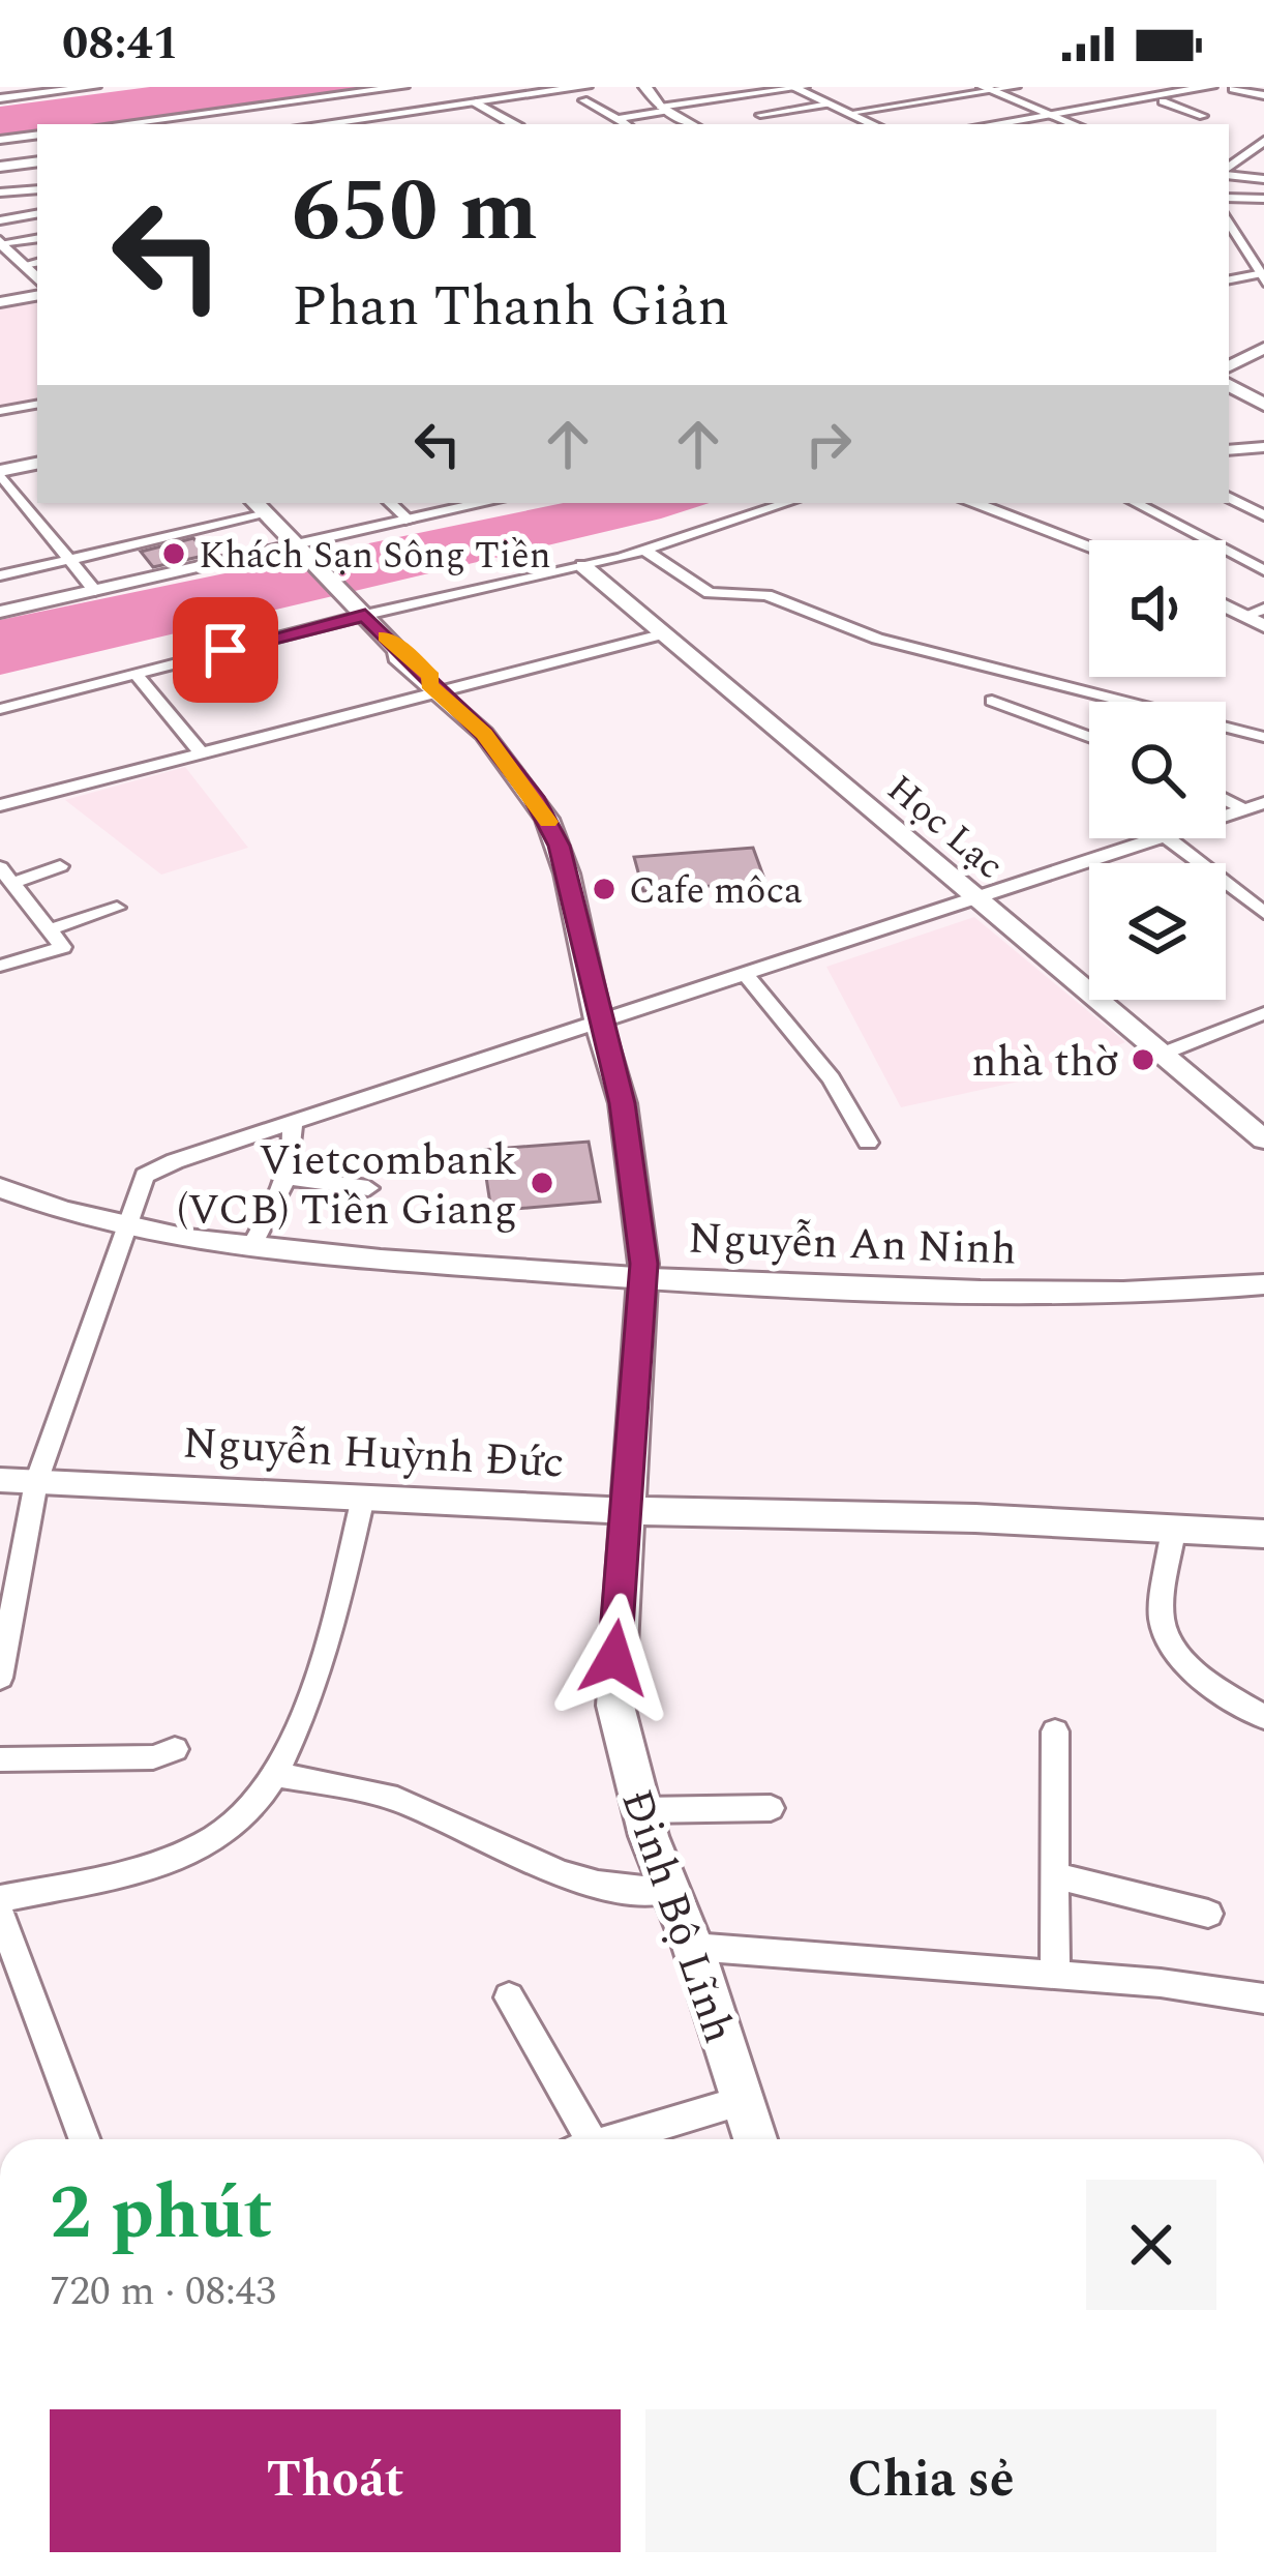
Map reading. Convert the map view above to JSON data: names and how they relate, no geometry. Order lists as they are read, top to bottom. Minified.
{"streets":{"main road":["Nguyễn Huỳnh Đức","Đinh Bộ Lĩnh"],"street":["Học Lạc","Nguyễn An Ninh"]},"crossings":[["Nguyễn An Ninh","Đinh Bộ Lĩnh"],["Nguyễn Huỳnh Đức","Đinh Bộ Lĩnh"]],"places":["Khách Sạn Sông Tiền","Cafe môca","nhà thờ","Vietcombank (VCB) Tiền Giang"],"page":{"status":"08:41","turn":["650 m","Phan Thanh Giản"],"heading":["2 phút","720 m · 08:43"],"buttons":["Thoát","Chia sẻ"]}}
